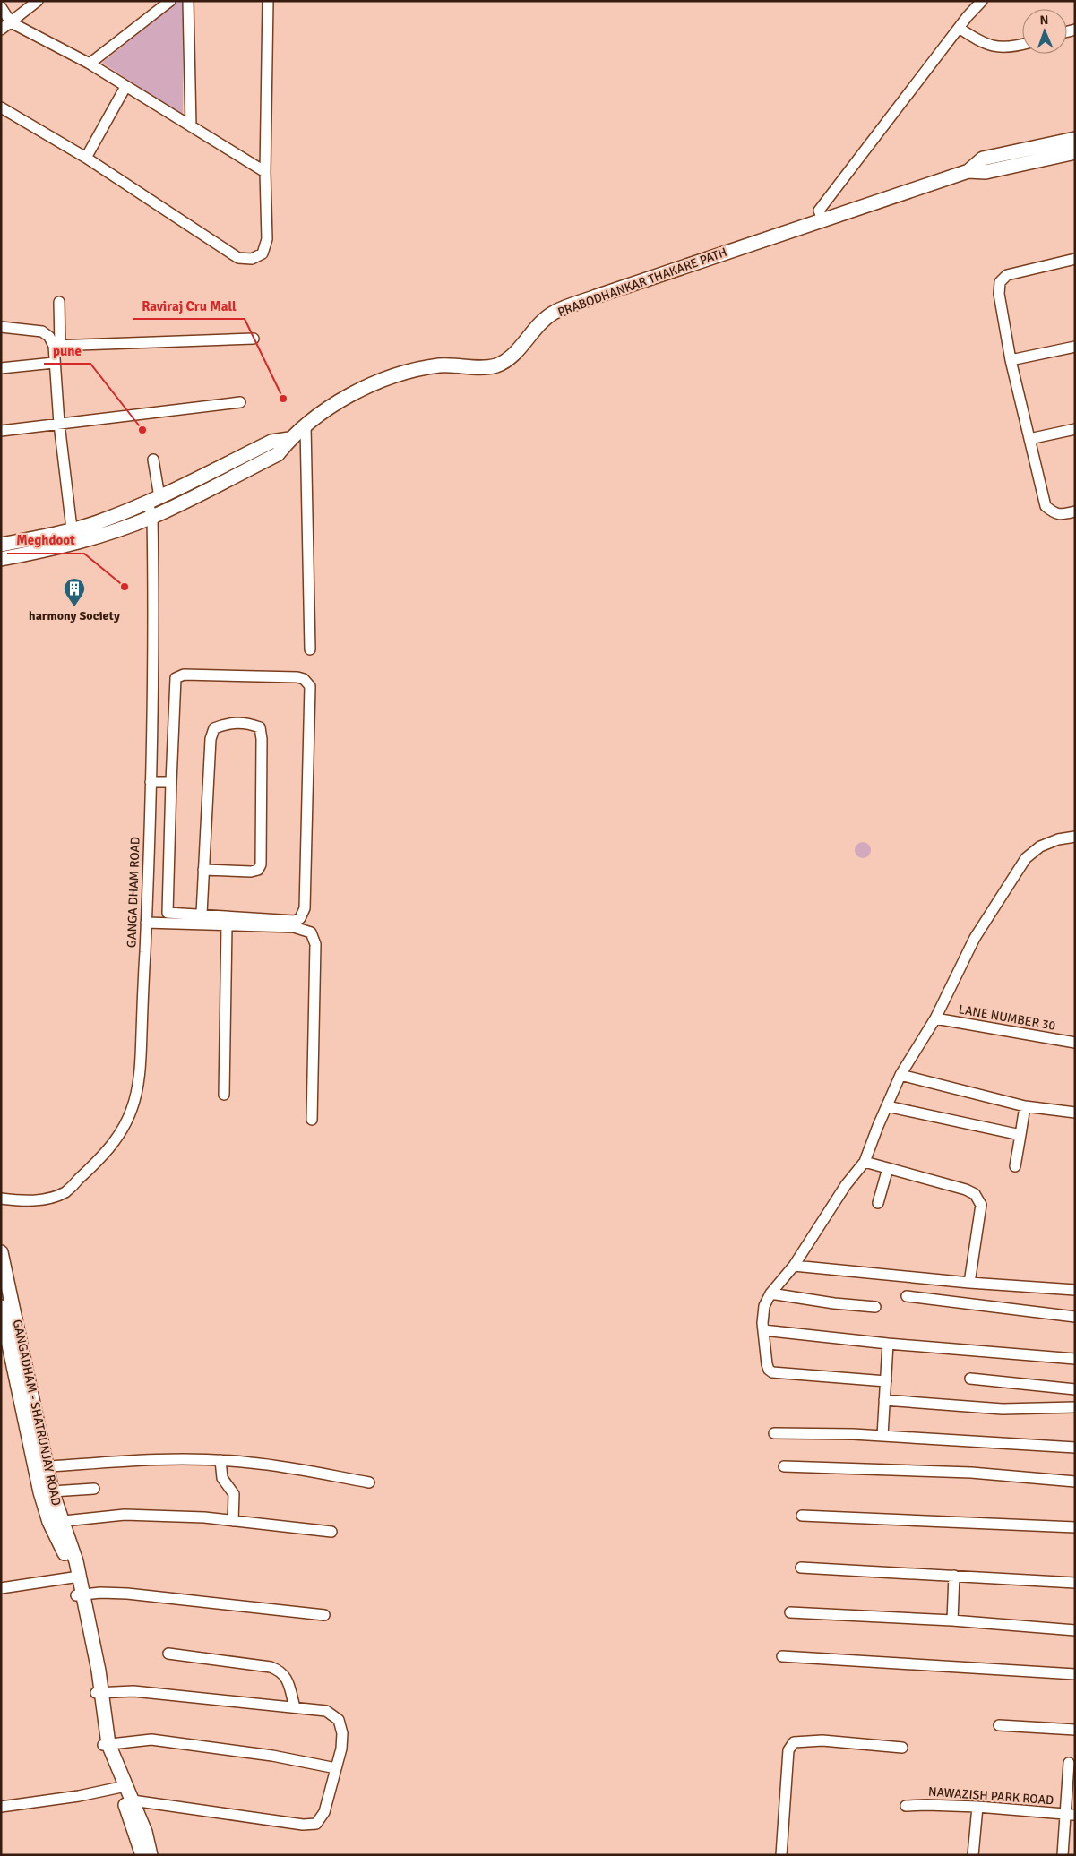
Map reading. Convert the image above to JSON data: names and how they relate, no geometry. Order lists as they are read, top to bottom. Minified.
{"streets":{"main road":["PRABODHANKAR THAKARE PATH","GANGADHAM - SHATRUNJAY ROAD"],"street":["GANGA DHAM ROAD","LANE NUMBER 30","NAWAZISH PARK ROAD"]},"crossings":[["PRABODHANKAR THAKARE PATH","GANGA DHAM ROAD"]],"places":{"other":["Raviraj Cru Mall","pune","Meghdoot"],"building":["harmony Society"]},"north":"top"}
